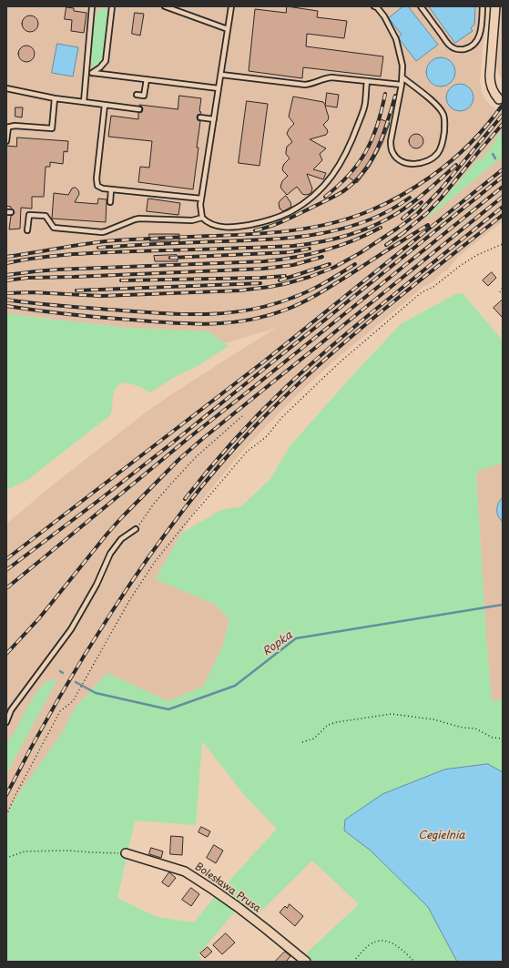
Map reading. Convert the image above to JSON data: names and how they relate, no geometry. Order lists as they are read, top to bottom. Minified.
{"streets":{"street":["Bolesława Prusa"]},"water":["Ropka","Cegielnia"]}
